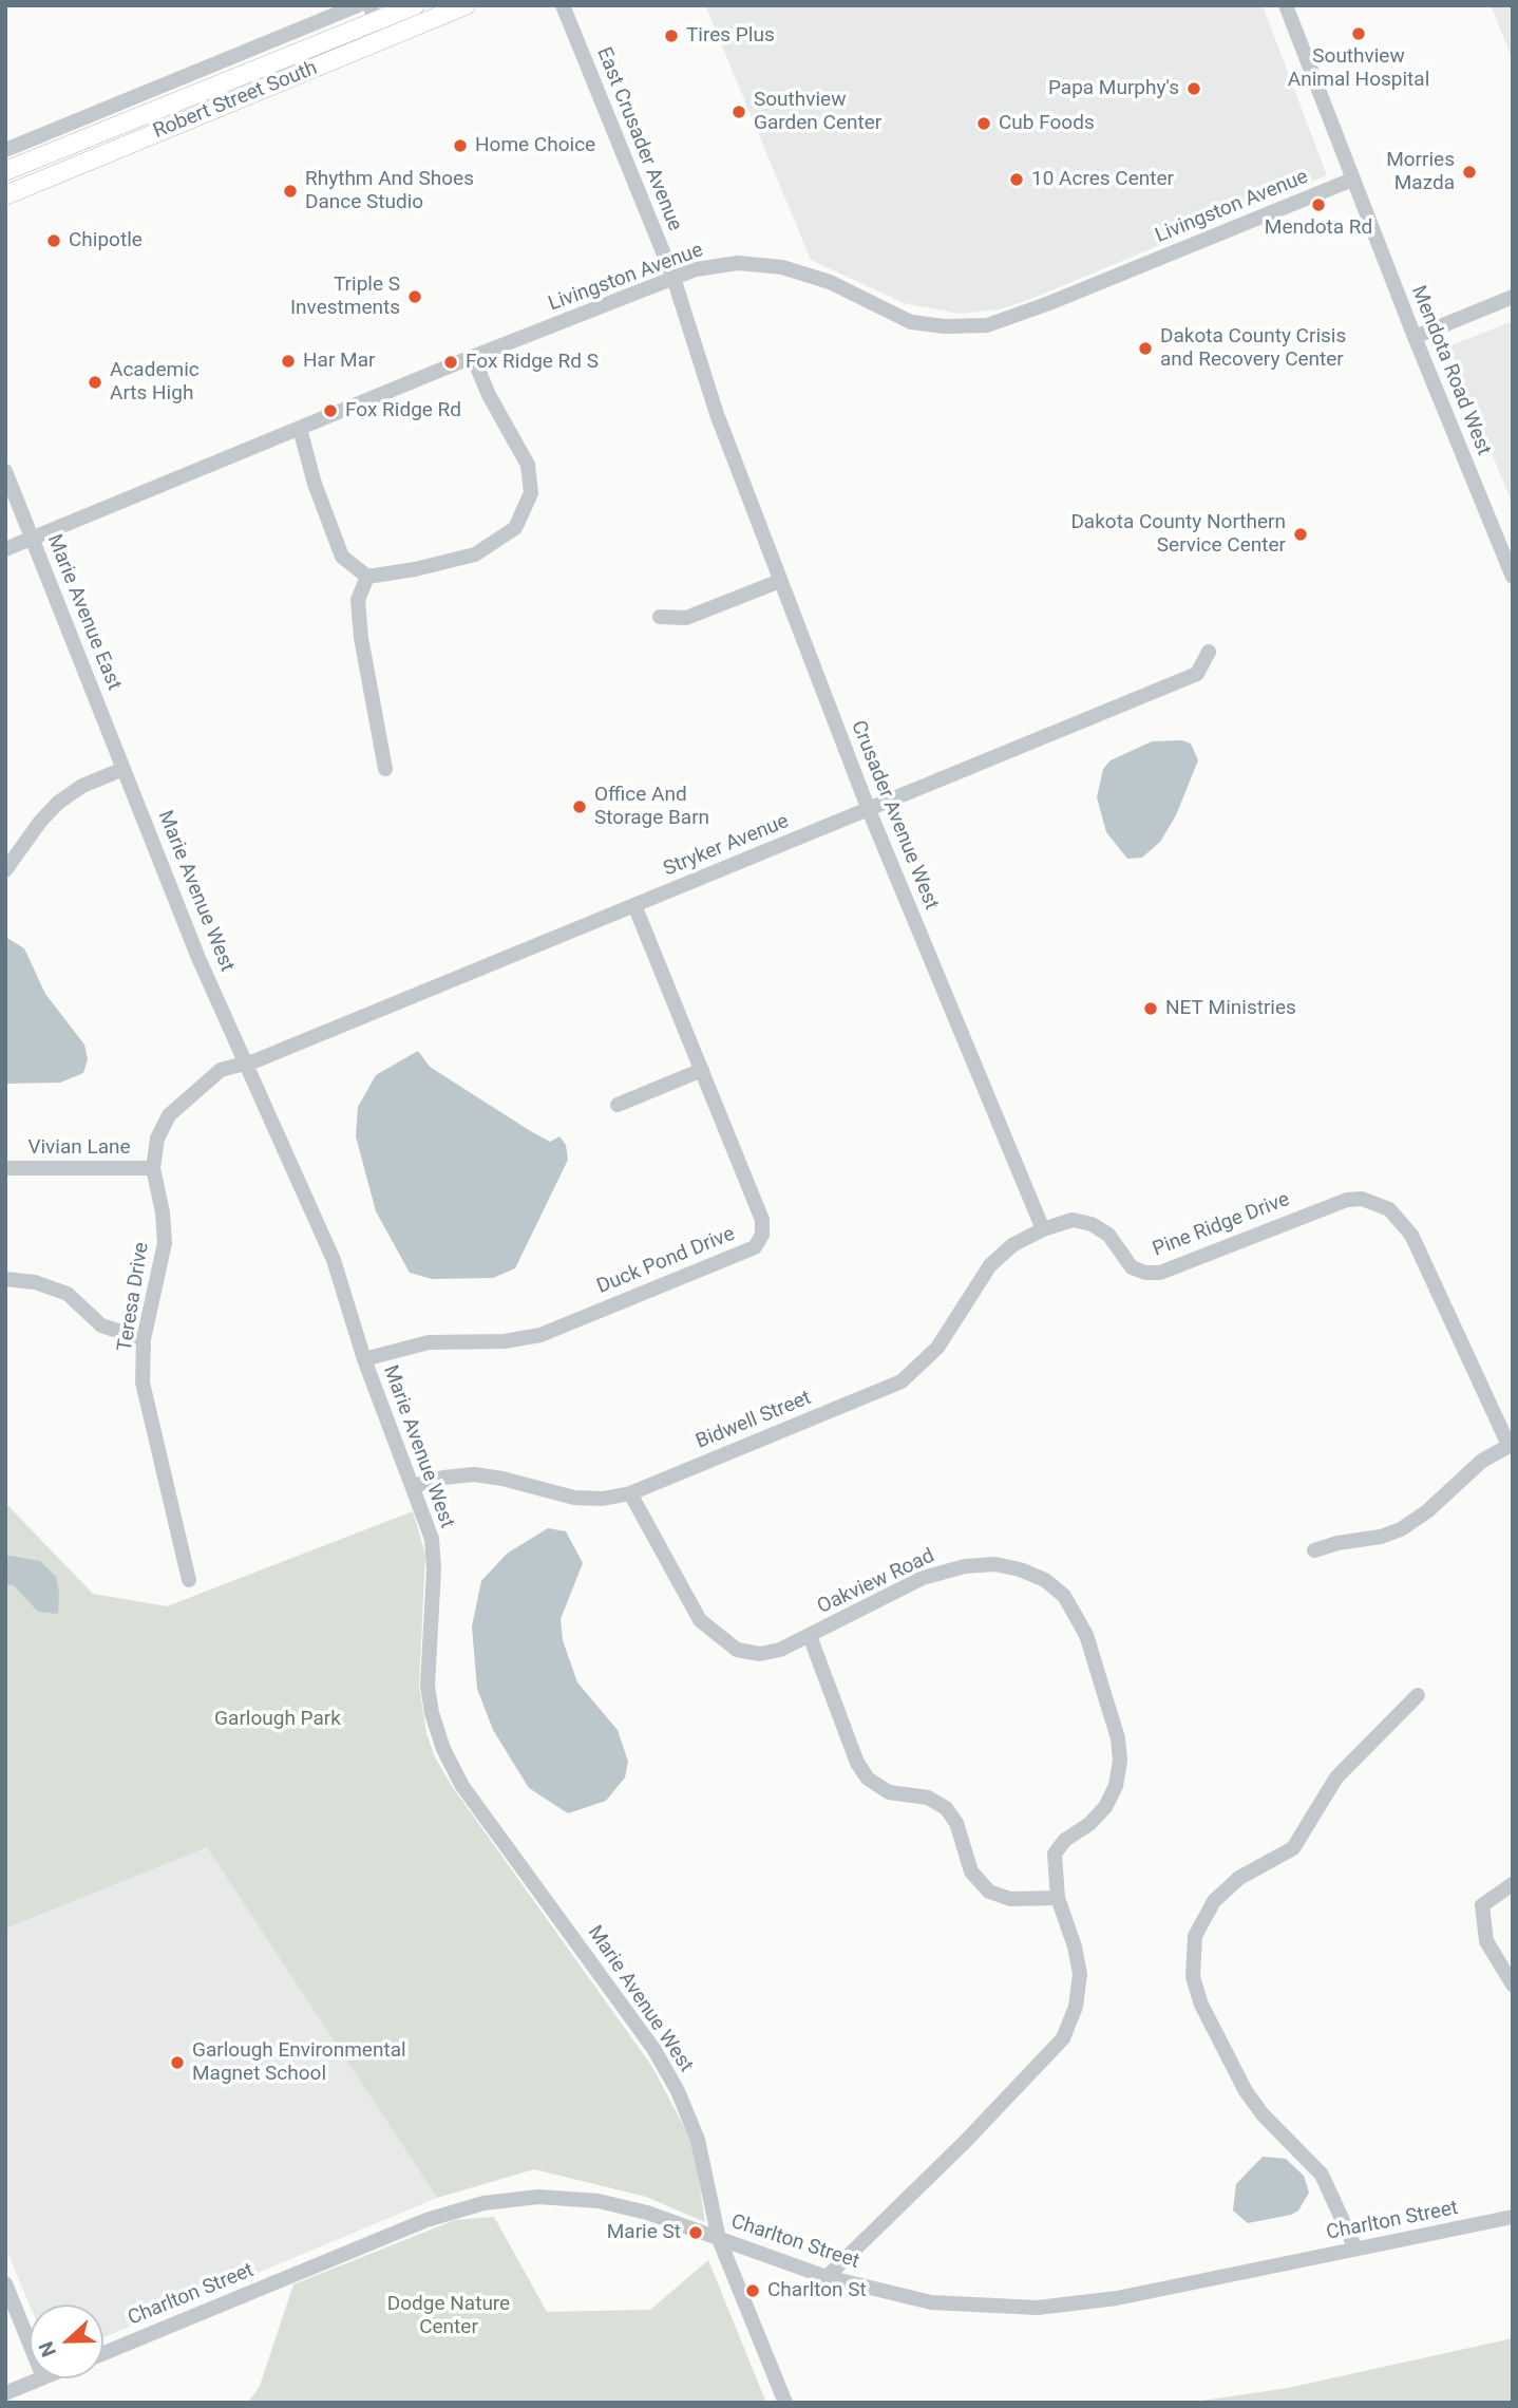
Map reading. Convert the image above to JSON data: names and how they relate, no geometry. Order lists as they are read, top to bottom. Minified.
{"streets":{"main road":["Robert Street South"],"street":["East Crusader Avenue","Livingston Avenue","Mendota Road West","Marie Avenue East","Crusader Avenue West","Stryker Avenue","Marie Avenue West","Vivian Lane","Pine Ridge Drive","Duck Pond Drive","Teresa Drive","Bidwell Street","Oakview Road","Charlton Street"]},"crossings":[["East Crusader Avenue","Livingston Avenue"],["East Crusader Avenue","Crusader Avenue West"],["Livingston Avenue","Mendota Road West"],["Livingston Avenue","Marie Avenue East"],["Marie Avenue East","Marie Avenue West"],["Crusader Avenue West","Stryker Avenue"],["Crusader Avenue West","Pine Ridge Drive"],["Crusader Avenue West","Bidwell Street"],["Stryker Avenue","Marie Avenue West"],["Stryker Avenue","Duck Pond Drive"],["Stryker Avenue","Teresa Drive"],["Marie Avenue West","Duck Pond Drive"],["Marie Avenue West","Teresa Drive"],["Marie Avenue West","Bidwell Street"],["Marie Avenue West","Charlton Street"],["Vivian Lane","Teresa Drive"],["Pine Ridge Drive","Bidwell Street"],["Bidwell Street","Oakview Road"],["Oakview Road","Charlton Street"]],"parks":["Garlough Park","Dodge Nature Center"],"places":["Southview Animal Hospital","Tires Plus","Papa Murphy's","Southview Garden Center","Cub Foods","Home Choice","Morries Mazda","10 Acres Center","Rhythm And Shoes Dance Studio","Mendota Rd","Chipotle","Triple S Investments","Dakota County Crisis and Recovery Center","Har Mar","Fox Ridge Rd S","Academic Arts High","Fox Ridge Rd","Dakota County Northern Service Center","Office And Storage Barn","NET Ministries","Garlough Environmental Magnet School","Marie St","Charlton St"],"north":"left"}
